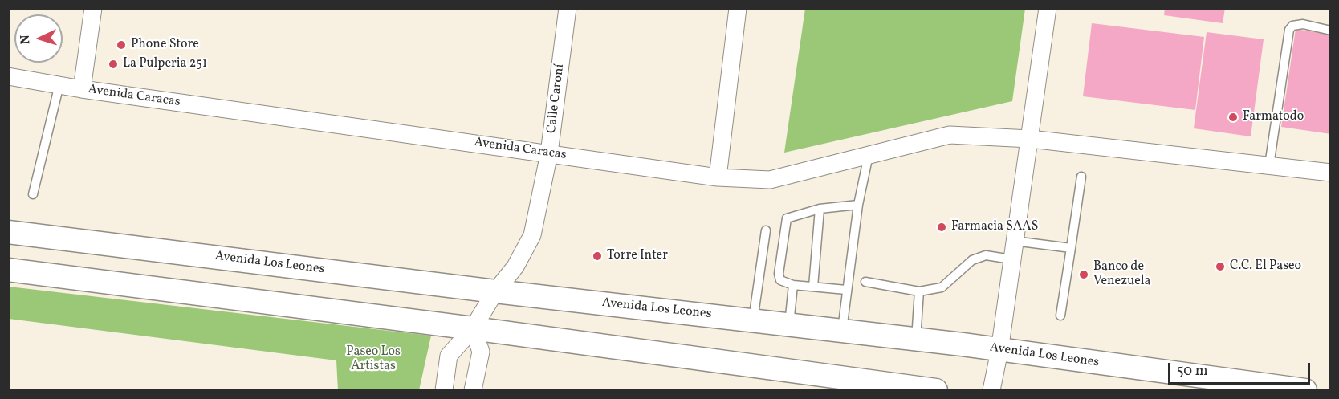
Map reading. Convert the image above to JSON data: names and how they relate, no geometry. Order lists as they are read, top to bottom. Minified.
{"streets":{"street":["Avenida Caracas","Calle Caroní","Avenida Los Leones"]},"crossings":[["Avenida Caracas","Calle Caroní"],["Calle Caroní","Avenida Los Leones"]],"parks":["Paseo Los Artistas"],"places":["Phone Store","La Pulperia 251","Farmatodo","Farmacia SAAS","Torre Inter","C.C. El Paseo","Banco de Venezuela"],"scale_bar":"50 m","north":"left"}
